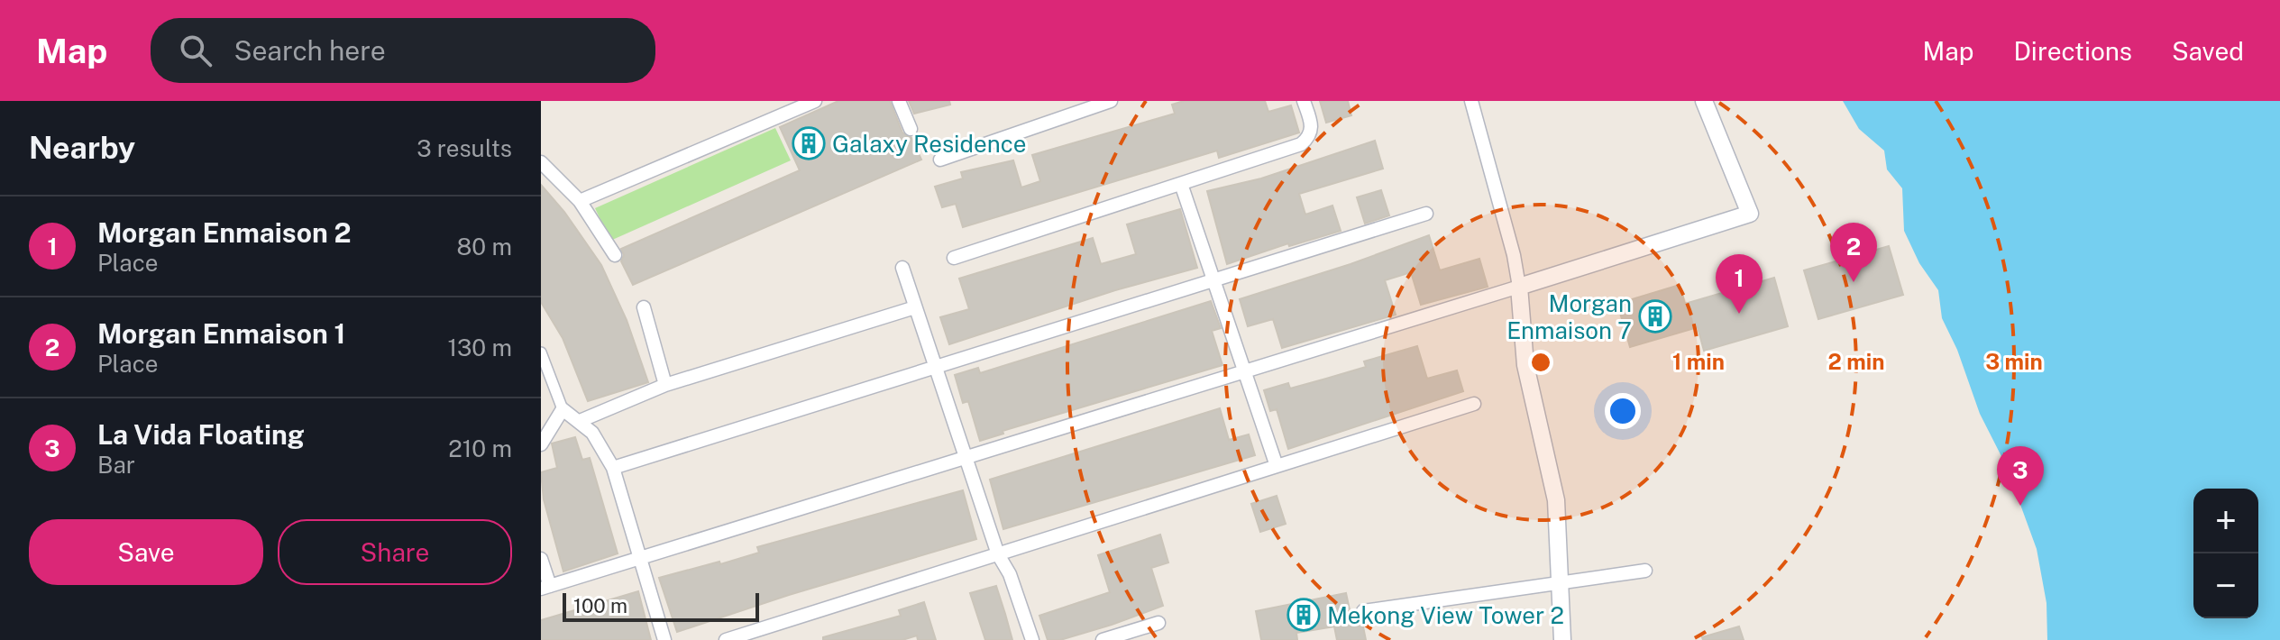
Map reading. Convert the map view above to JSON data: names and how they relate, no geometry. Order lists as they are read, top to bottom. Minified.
{"places":{"building":["Galaxy Residence","Morgan Enmaison 7","Mekong View Tower 2"]},"scale_bar":"100 m","page":{"header":"Map","search":"Search here","nav":["Map","Directions","Saved"],"heading":["Nearby","3 results"],"list":[{"mark":"1","name":"Morgan Enmaison 2","note":"Place","value":"80 m"},{"mark":"2","name":"Morgan Enmaison 1","note":"Place","value":"130 m"},{"mark":"3","name":"La Vida Floating","note":"Bar","value":"210 m"}],"pins":["2","1","3"],"map_buttons":["+","−"],"buttons":["Save","Share"],"scale":"100 m"},"rings":["1 min","2 min","3 min"]}
